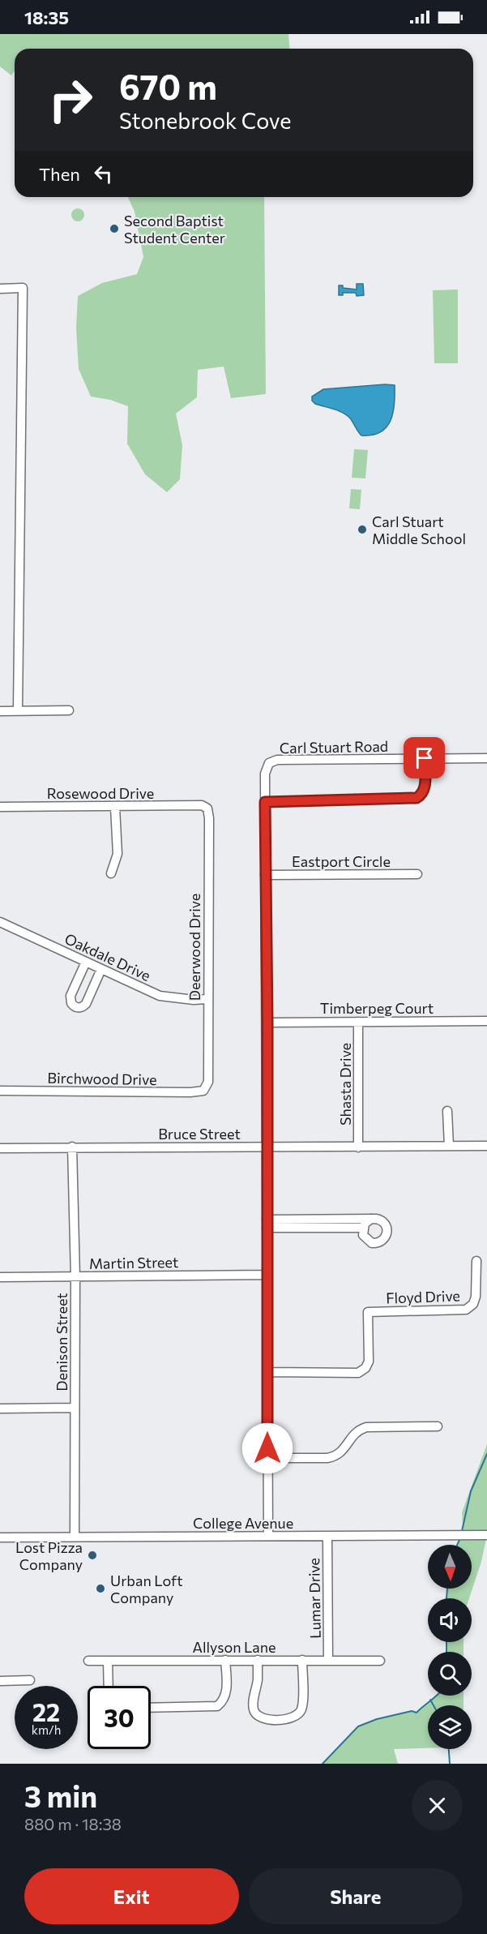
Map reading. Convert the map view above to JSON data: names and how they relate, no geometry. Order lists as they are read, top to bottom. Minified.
{"streets":{"street":["Carl Stuart Road","Rosewood Drive","Eastport Circle","Deerwood Drive","Oakdale Drive","Timberpeg Court","Birchwood Drive","Shasta Drive","Bruce Street","Martin Street","Floyd Drive","Denison Street","College Avenue","Lumar Drive","Allyson Lane"]},"crossings":[["Rosewood Drive","Deerwood Drive"],["Deerwood Drive","Oakdale Drive"],["Deerwood Drive","Birchwood Drive"],["Timberpeg Court","Shasta Drive"],["Shasta Drive","Bruce Street"],["Bruce Street","Denison Street"],["Martin Street","Denison Street"],["Denison Street","College Avenue"],["College Avenue","Lumar Drive"],["Lumar Drive","Allyson Lane"]],"places":["Second Baptist Student Center","Carl Stuart Middle School","Lost Pizza Company","Urban Loft Company"],"north":"bottom","page":{"status":"18:35","turn":["670 m","Stonebrook Cove"],"then":"Then","speed":"22 km/h","limit":"30","heading":["3 min","880 m · 18:38"],"buttons":["Exit","Share"]}}
